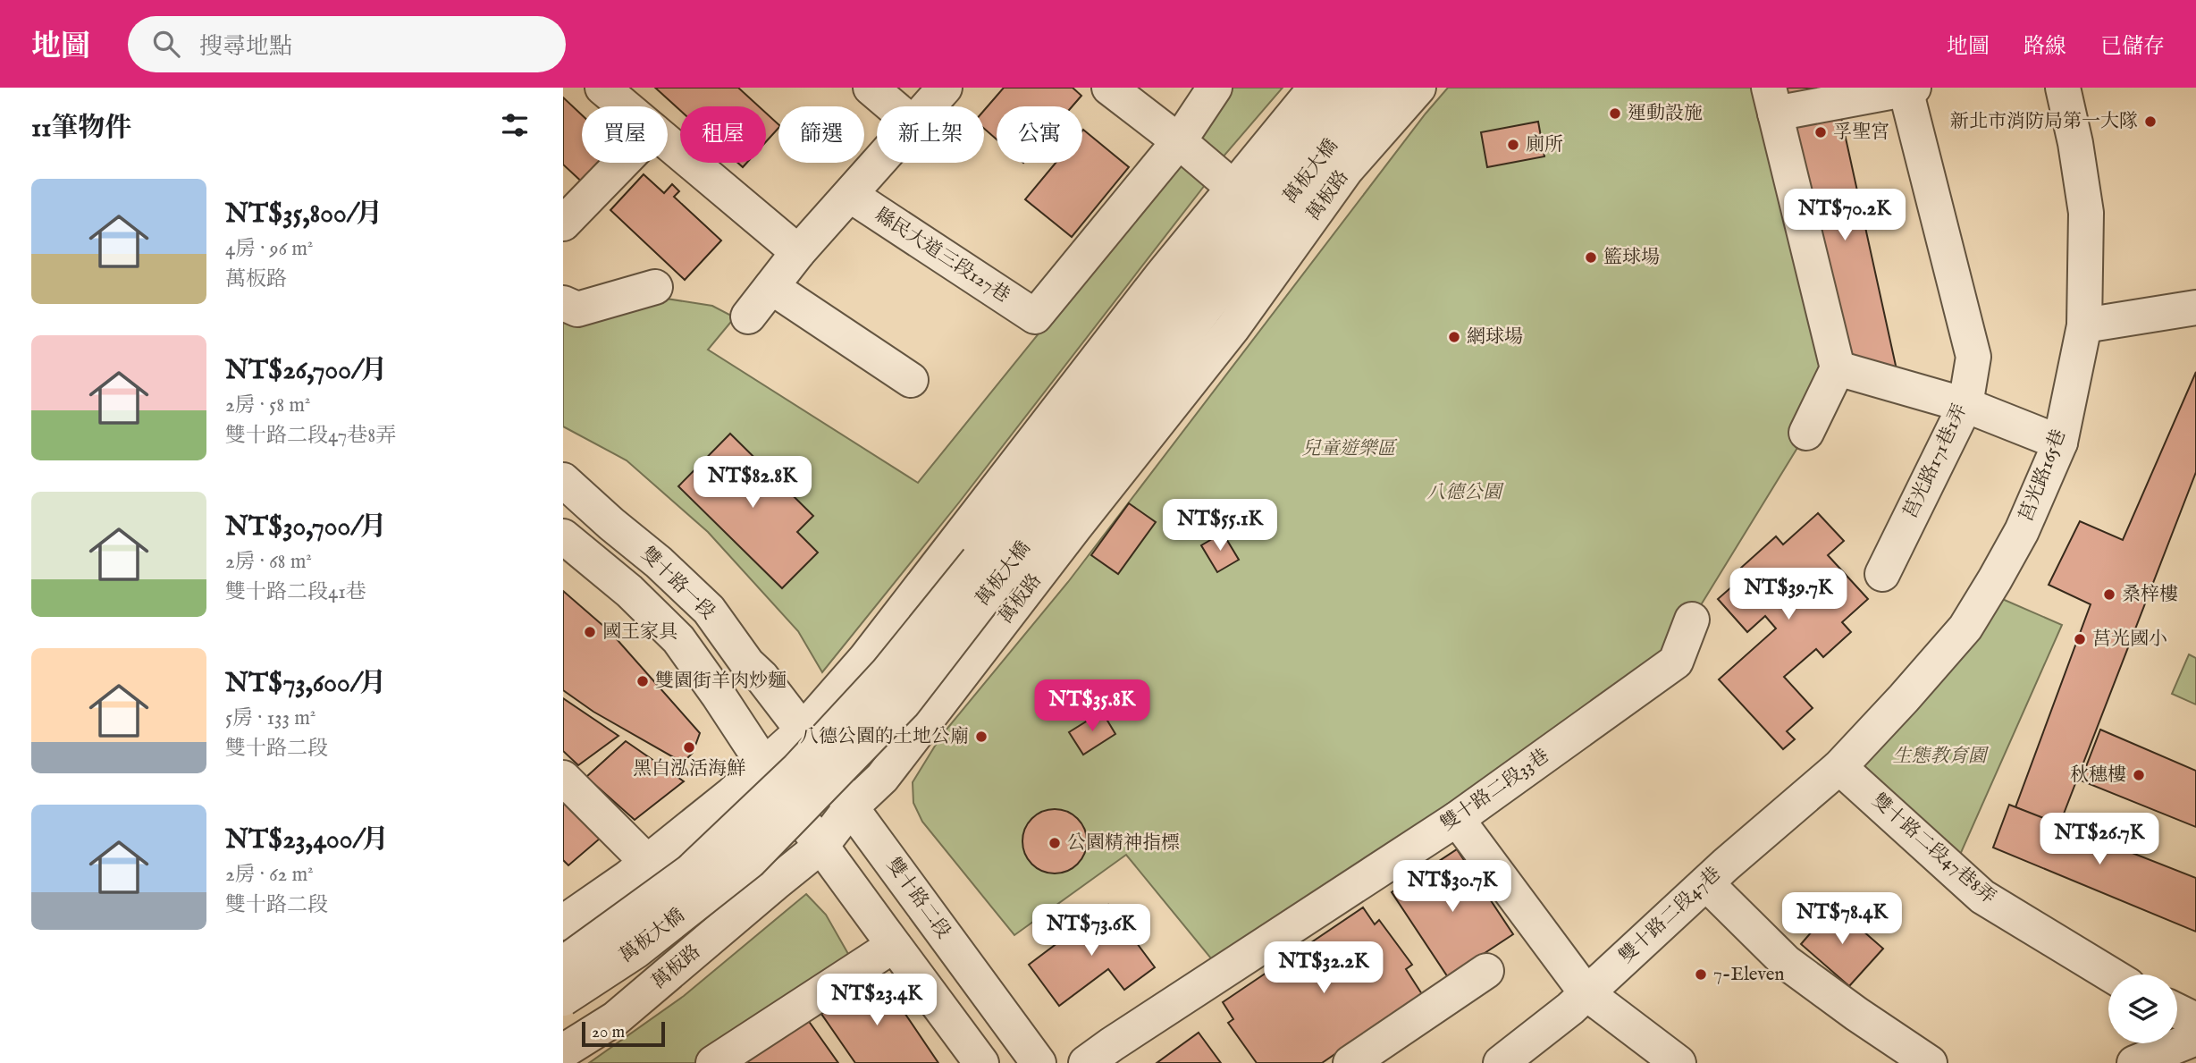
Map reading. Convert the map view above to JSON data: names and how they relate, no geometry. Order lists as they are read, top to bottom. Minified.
{"streets":{"street":["萬板大橋","萬板路","縣民大道三段127巷","莒光路171巷1弄","莒光路165巷","雙十路一段","雙十路二段33巷","雙十路二段47巷8弄","雙十路二段","雙十路二段47巷"]},"crossings":[["萬板路","雙十路二段"],["莒光路165巷","雙十路二段47巷8弄"],["莒光路165巷","雙十路二段47巷"],["雙十路一段","雙十路二段"],["雙十路二段47巷8弄","雙十路二段47巷"]],"parks":["兒童遊樂區","八德公園","生態教育園"],"places":["運動設施","新北市消防局第一大隊","孚聖宮","廁所","籃球場","網球場","桑梓樓","國王家具","莒光國小","雙園街羊肉炒麵","八德公園的土地公廟","黑白泓活海鮮","秋穗樓","公園精神指標","7-Eleven"],"scale_bar":"20 m","page":{"header":"地圖","search":"搜尋地點","nav":["地圖","路線","已儲存"],"heading":"11筆物件","chip":["買屋","租屋","篩選","新上架","公寓"],"list":[{"name":"NT$35,800/月","note":"4房 · 96 m² · 萬板路"},{"name":"NT$26,700/月","note":"2房 · 58 m² · 雙十路二段47巷8弄"},{"name":"NT$30,700/月","note":"2房 · 68 m² · 雙十路二段41巷"},{"name":"NT$73,600/月","note":"5房 · 133 m² · 雙十路二段"},{"name":"NT$23,400/月","note":"2房 · 62 m² · 雙十路二段"}],"price":["NT$70.2K","NT$82.8K","NT$55.1K","NT$39.7K","NT$35.8K","NT$26.7K","NT$30.7K","NT$78.4K","NT$73.6K","NT$32.2K","NT$23.4K"],"scale":"20 m"}}
